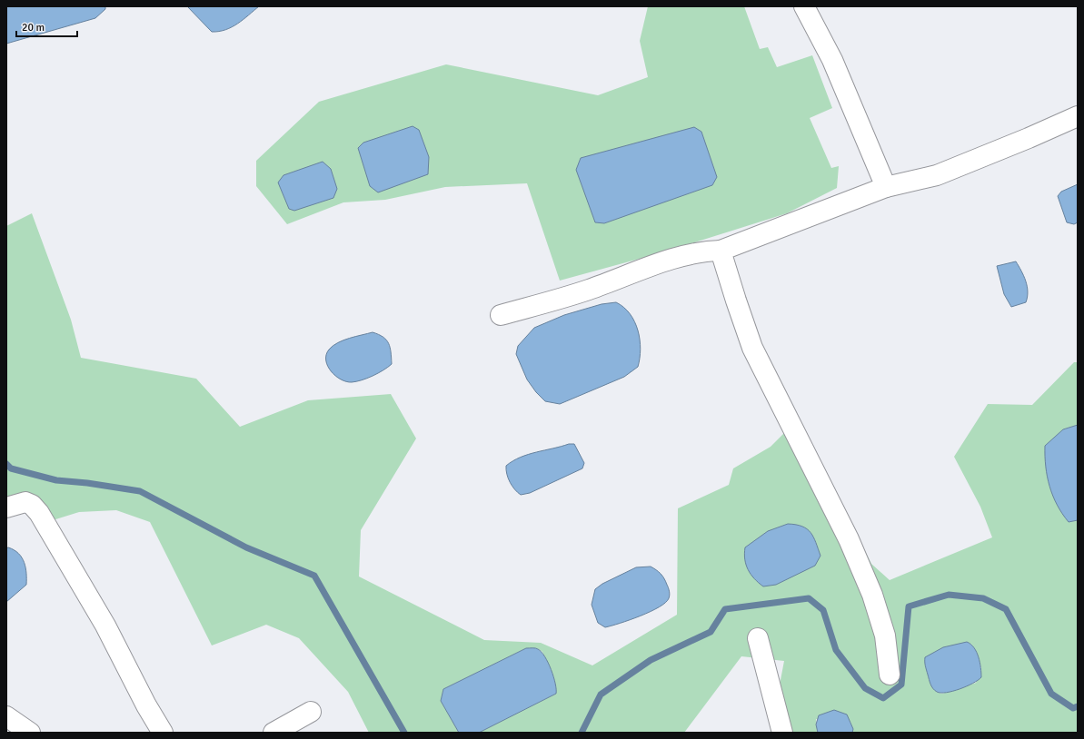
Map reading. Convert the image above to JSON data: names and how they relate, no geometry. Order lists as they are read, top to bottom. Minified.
{"scale_bar":"20 m"}
